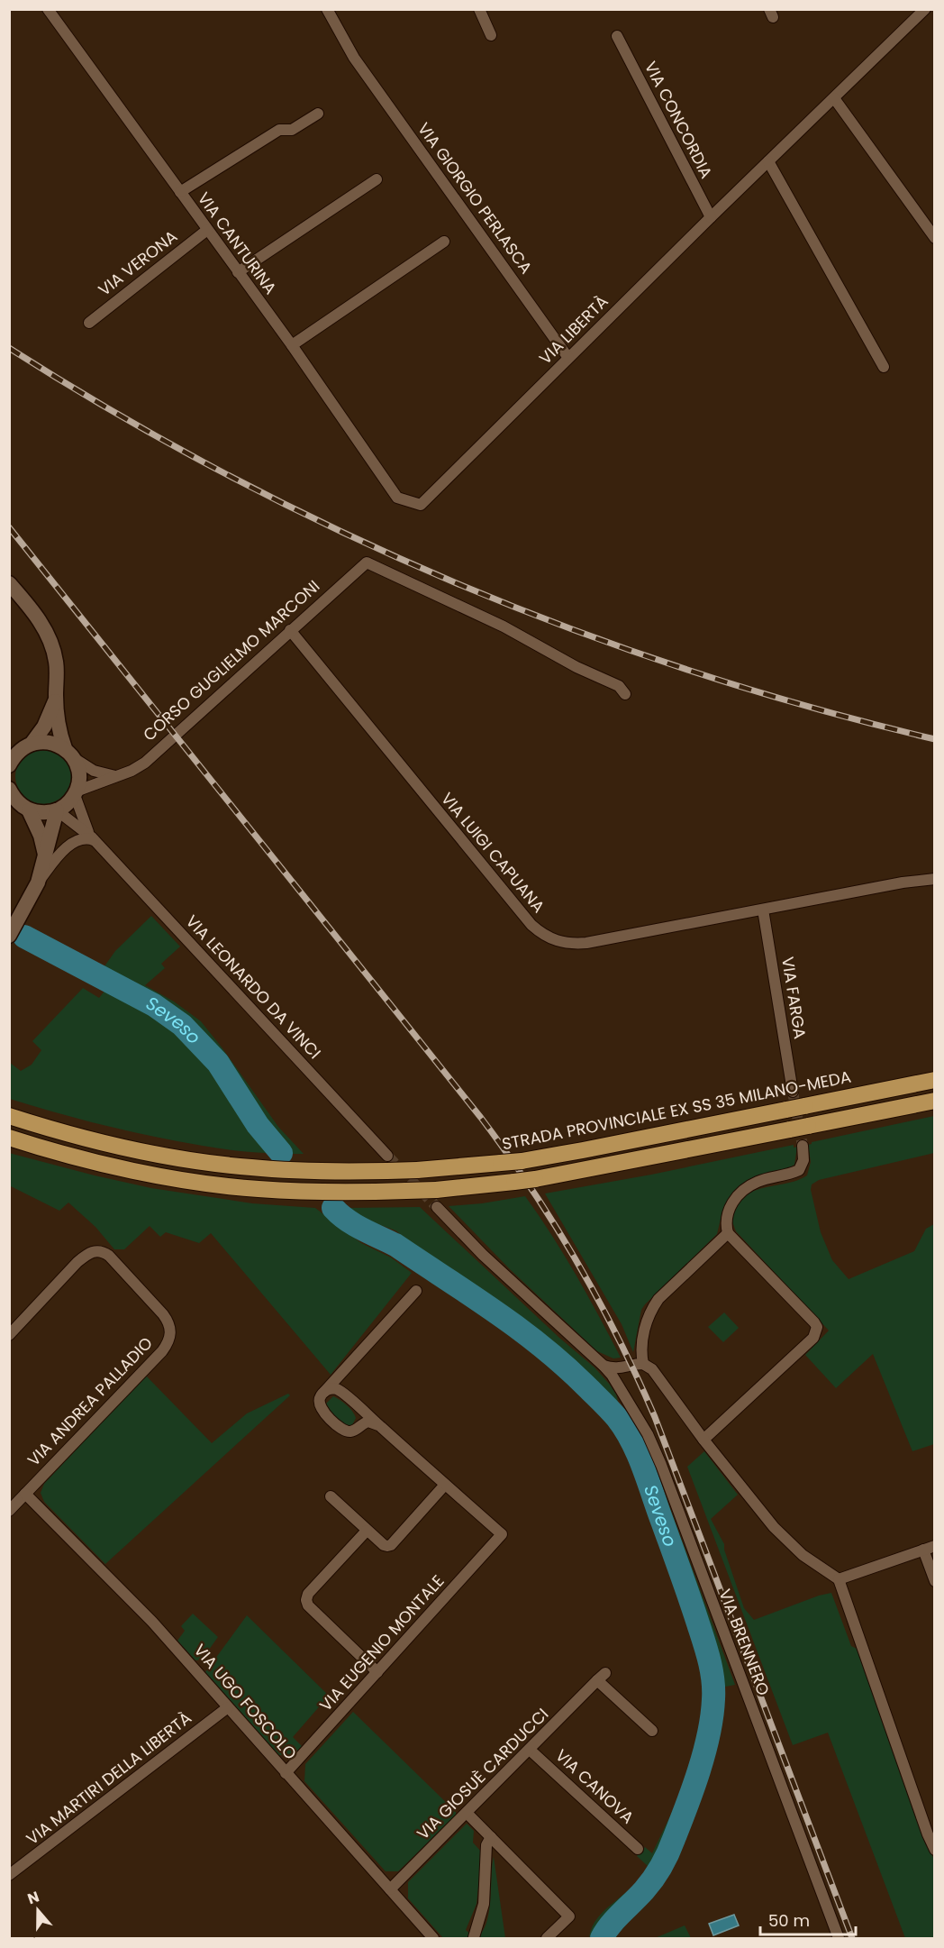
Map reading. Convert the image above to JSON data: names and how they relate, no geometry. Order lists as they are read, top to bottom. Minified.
{"streets":{"highway":["STRADA PROVINCIALE EX SS 35 MILANO-MEDA"],"street":["VIA CONCORDIA","VIA GIORGIO PERLASCA","VIA CANTURINA","VIA VERONA","VIA LIBERTÀ","CORSO GUGLIELMO MARCONI","VIA LUIGI CAPUANA","VIA LEONARDO DA VINCI","VIA FARGA","VIA ANDREA PALLADIO","VIA BRENNERO","VIA EUGENIO MONTALE","VIA UGO FOSCOLO","VIA GIOSUÈ CARDUCCI","VIA MARTIRI DELLA LIBERTÀ","VIA CANOVA"]},"crossings":[["VIA CONCORDIA","VIA LIBERTÀ"],["VIA GIORGIO PERLASCA","VIA LIBERTÀ"],["VIA CANTURINA","VIA VERONA"],["VIA CANTURINA","VIA LIBERTÀ"],["CORSO GUGLIELMO MARCONI","VIA LUIGI CAPUANA"],["VIA LUIGI CAPUANA","VIA FARGA"],["VIA LEONARDO DA VINCI","STRADA PROVINCIALE EX SS 35 MILANO-MEDA"],["VIA ANDREA PALLADIO","VIA UGO FOSCOLO"],["VIA EUGENIO MONTALE","VIA UGO FOSCOLO"],["VIA UGO FOSCOLO","VIA GIOSUÈ CARDUCCI"],["VIA UGO FOSCOLO","VIA MARTIRI DELLA LIBERTÀ"],["VIA GIOSUÈ CARDUCCI","VIA CANOVA"]],"water":["Seveso"],"scale_bar":"50 m","north":"top"}
